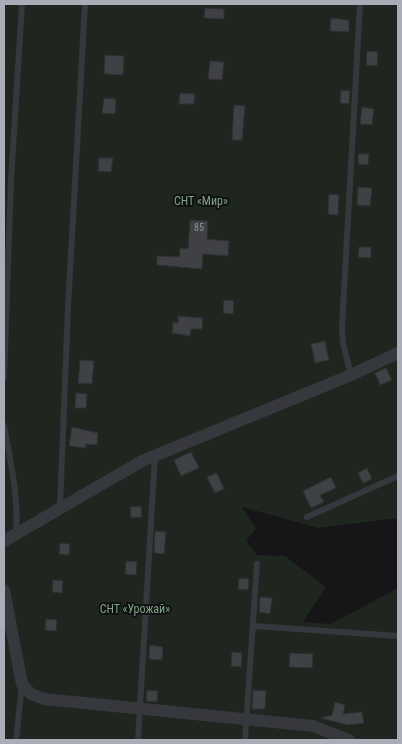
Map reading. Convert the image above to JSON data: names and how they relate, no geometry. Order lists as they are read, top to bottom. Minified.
{"parks":["СНТ «Мир»","СНТ «Урожай»"],"house_numbers":["85"]}
